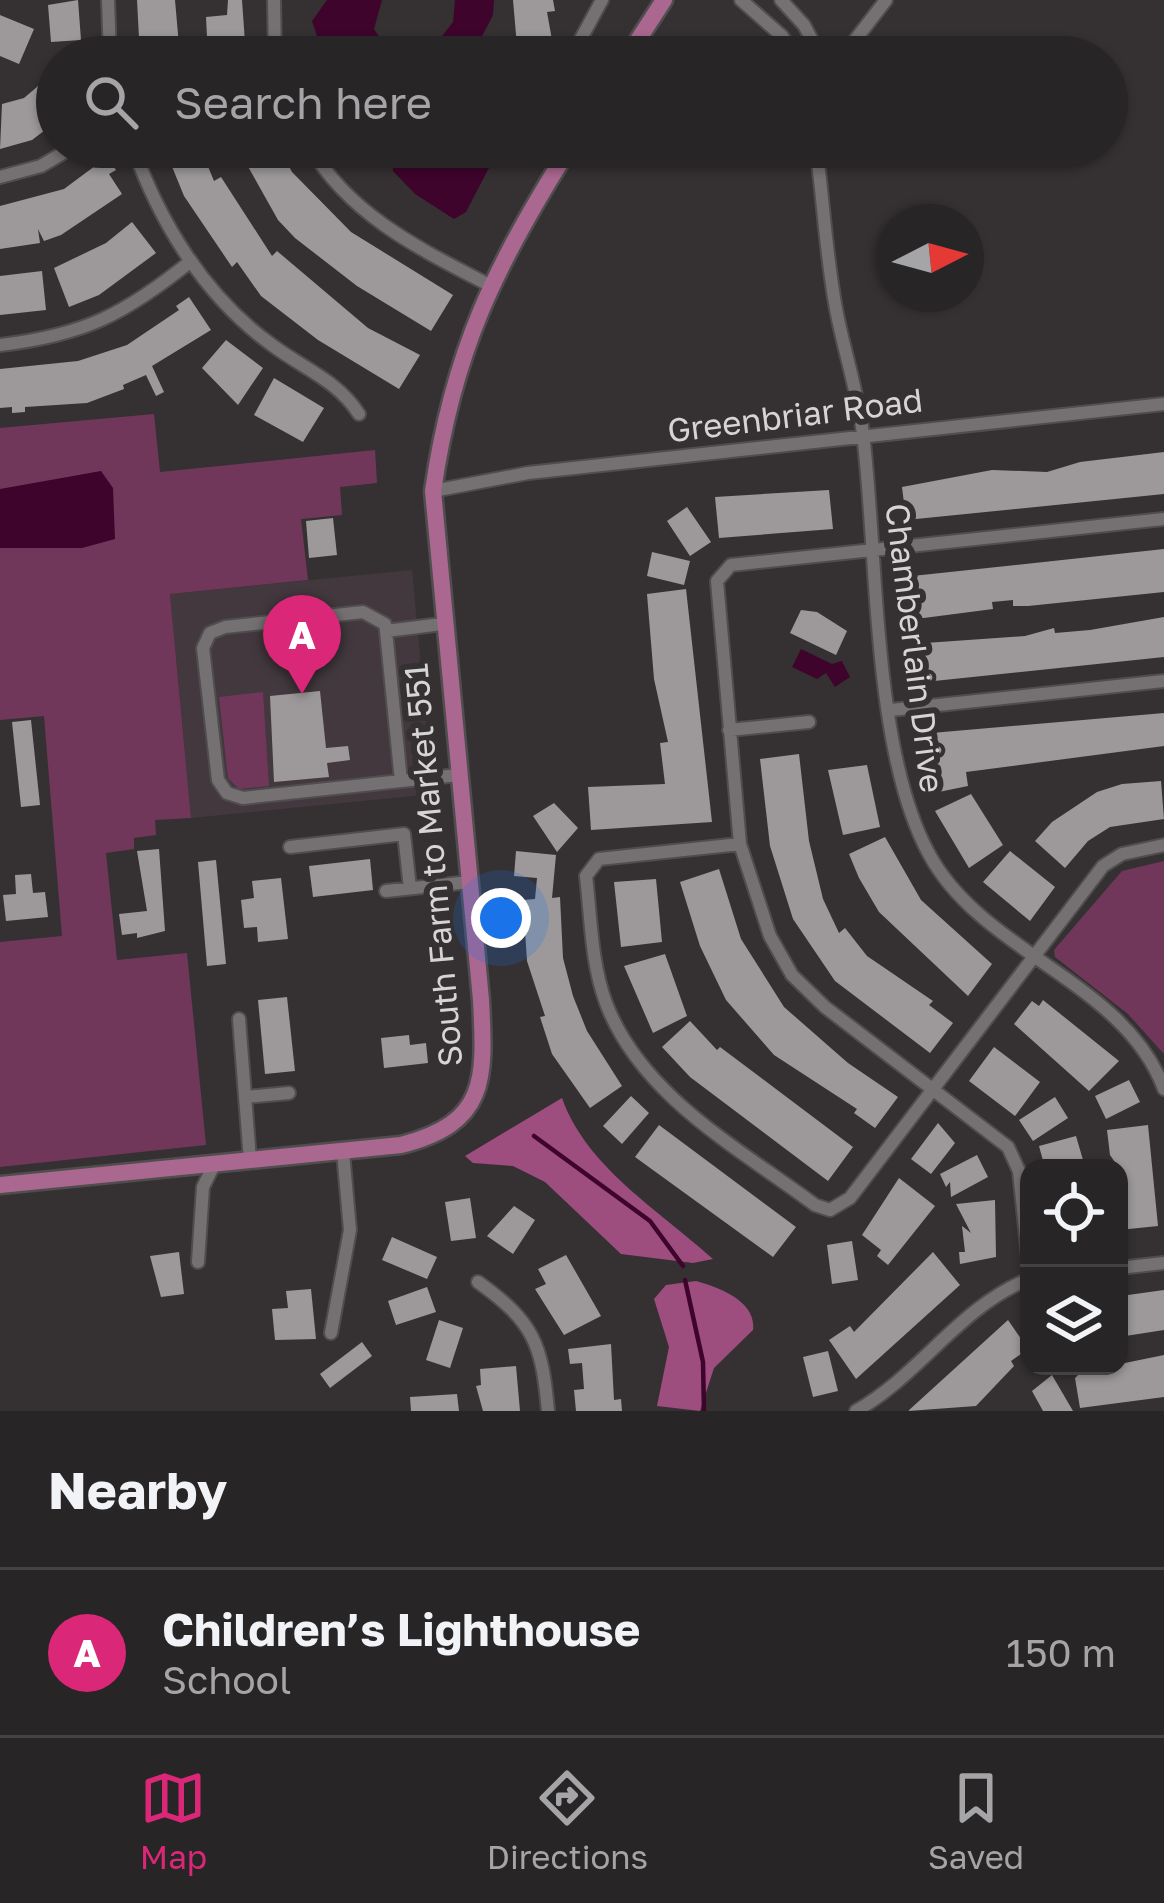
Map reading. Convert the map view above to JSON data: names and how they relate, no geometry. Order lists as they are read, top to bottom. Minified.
{"streets":{"main road":["South Farm to Market 551"],"street":["Greenbriar Road","Chamberlain Drive"]},"crossings":[["Greenbriar Road","Chamberlain Drive"],["Greenbriar Road","South Farm to Market 551"]],"north":"right","page":{"search":"Search here","pins":"A","heading":"Nearby","list":[{"mark":"A","name":"Children’s Lighthouse","note":"School","value":"150 m"}],"nav":["Map","Directions","Saved"]}}
